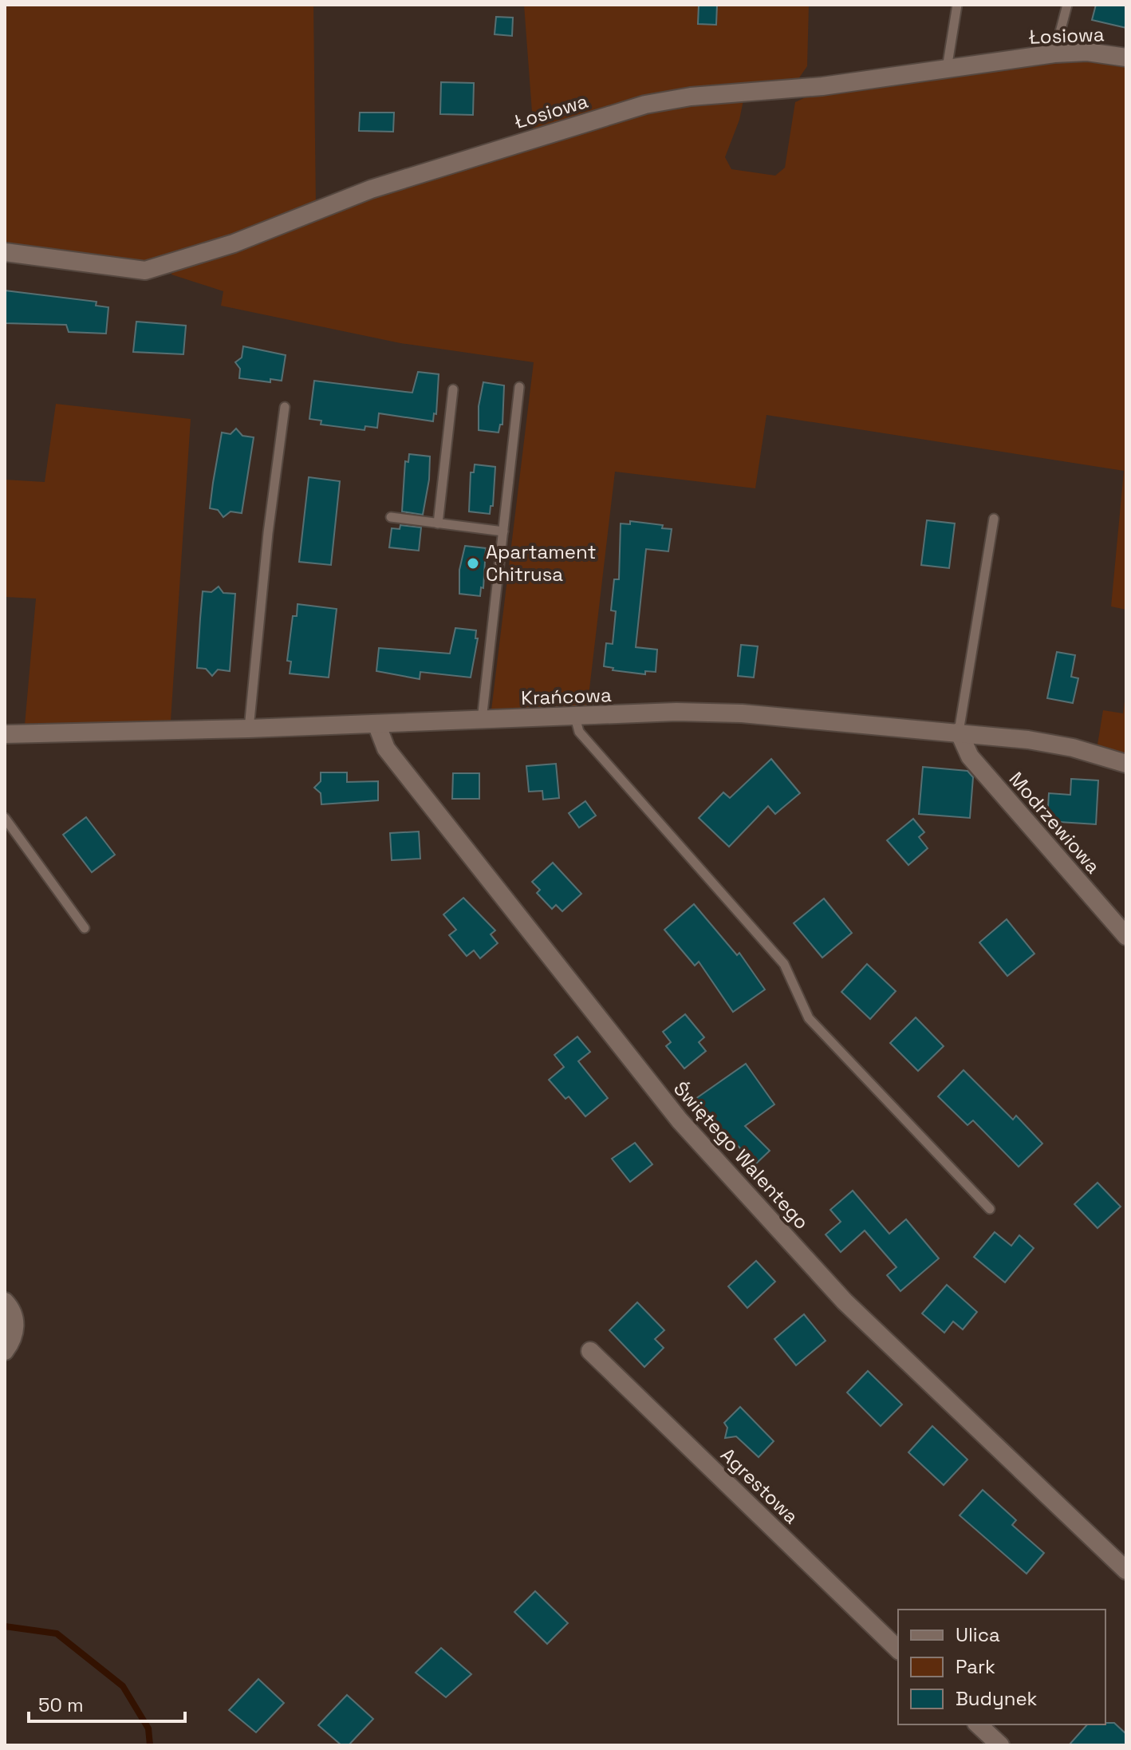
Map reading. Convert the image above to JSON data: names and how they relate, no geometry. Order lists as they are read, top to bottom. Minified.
{"streets":{"street":["Łosiowa","Krańcowa","Modrzewiowa","Świętego Walentego","Agrestowa"]},"crossings":[["Krańcowa","Modrzewiowa"],["Krańcowa","Świętego Walentego"]],"places":["Apartament Chitrusa"],"legend":["Ulica","Park","Budynek"],"scale_bar":"50 m"}
